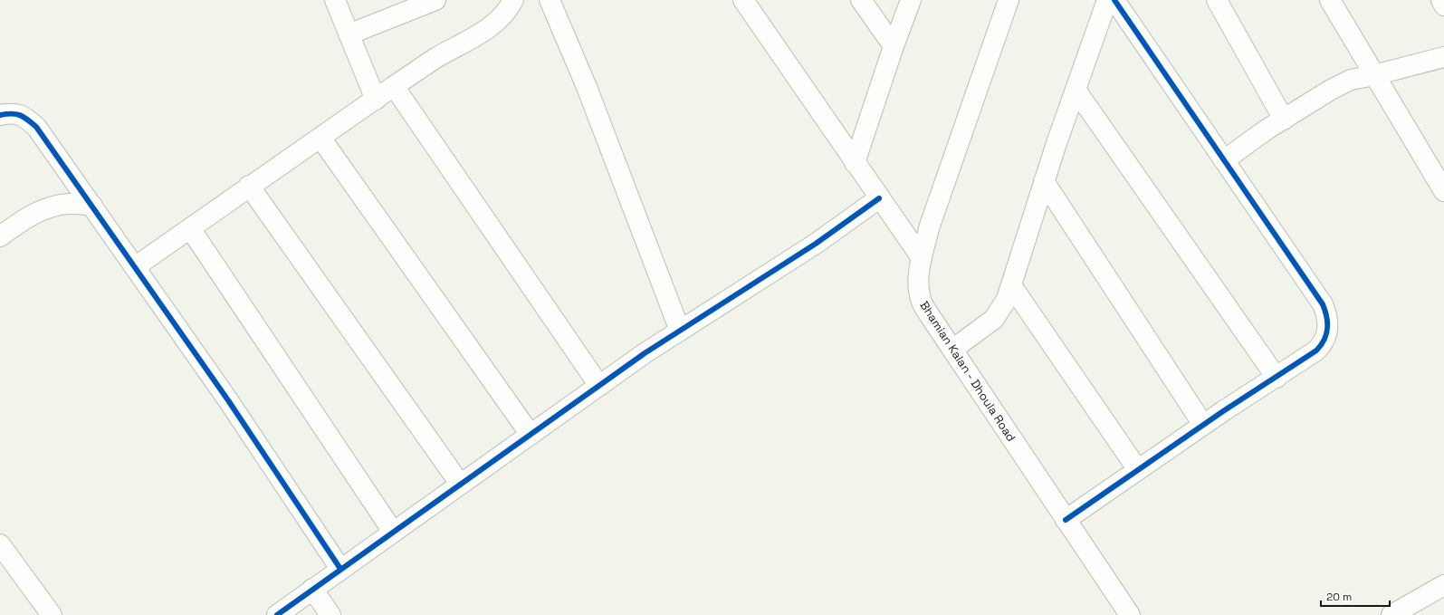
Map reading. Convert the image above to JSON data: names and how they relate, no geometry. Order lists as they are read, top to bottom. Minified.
{"streets":{"street":["Bhamian Kalan - Dhoula Road"]},"scale_bar":"20 m"}
